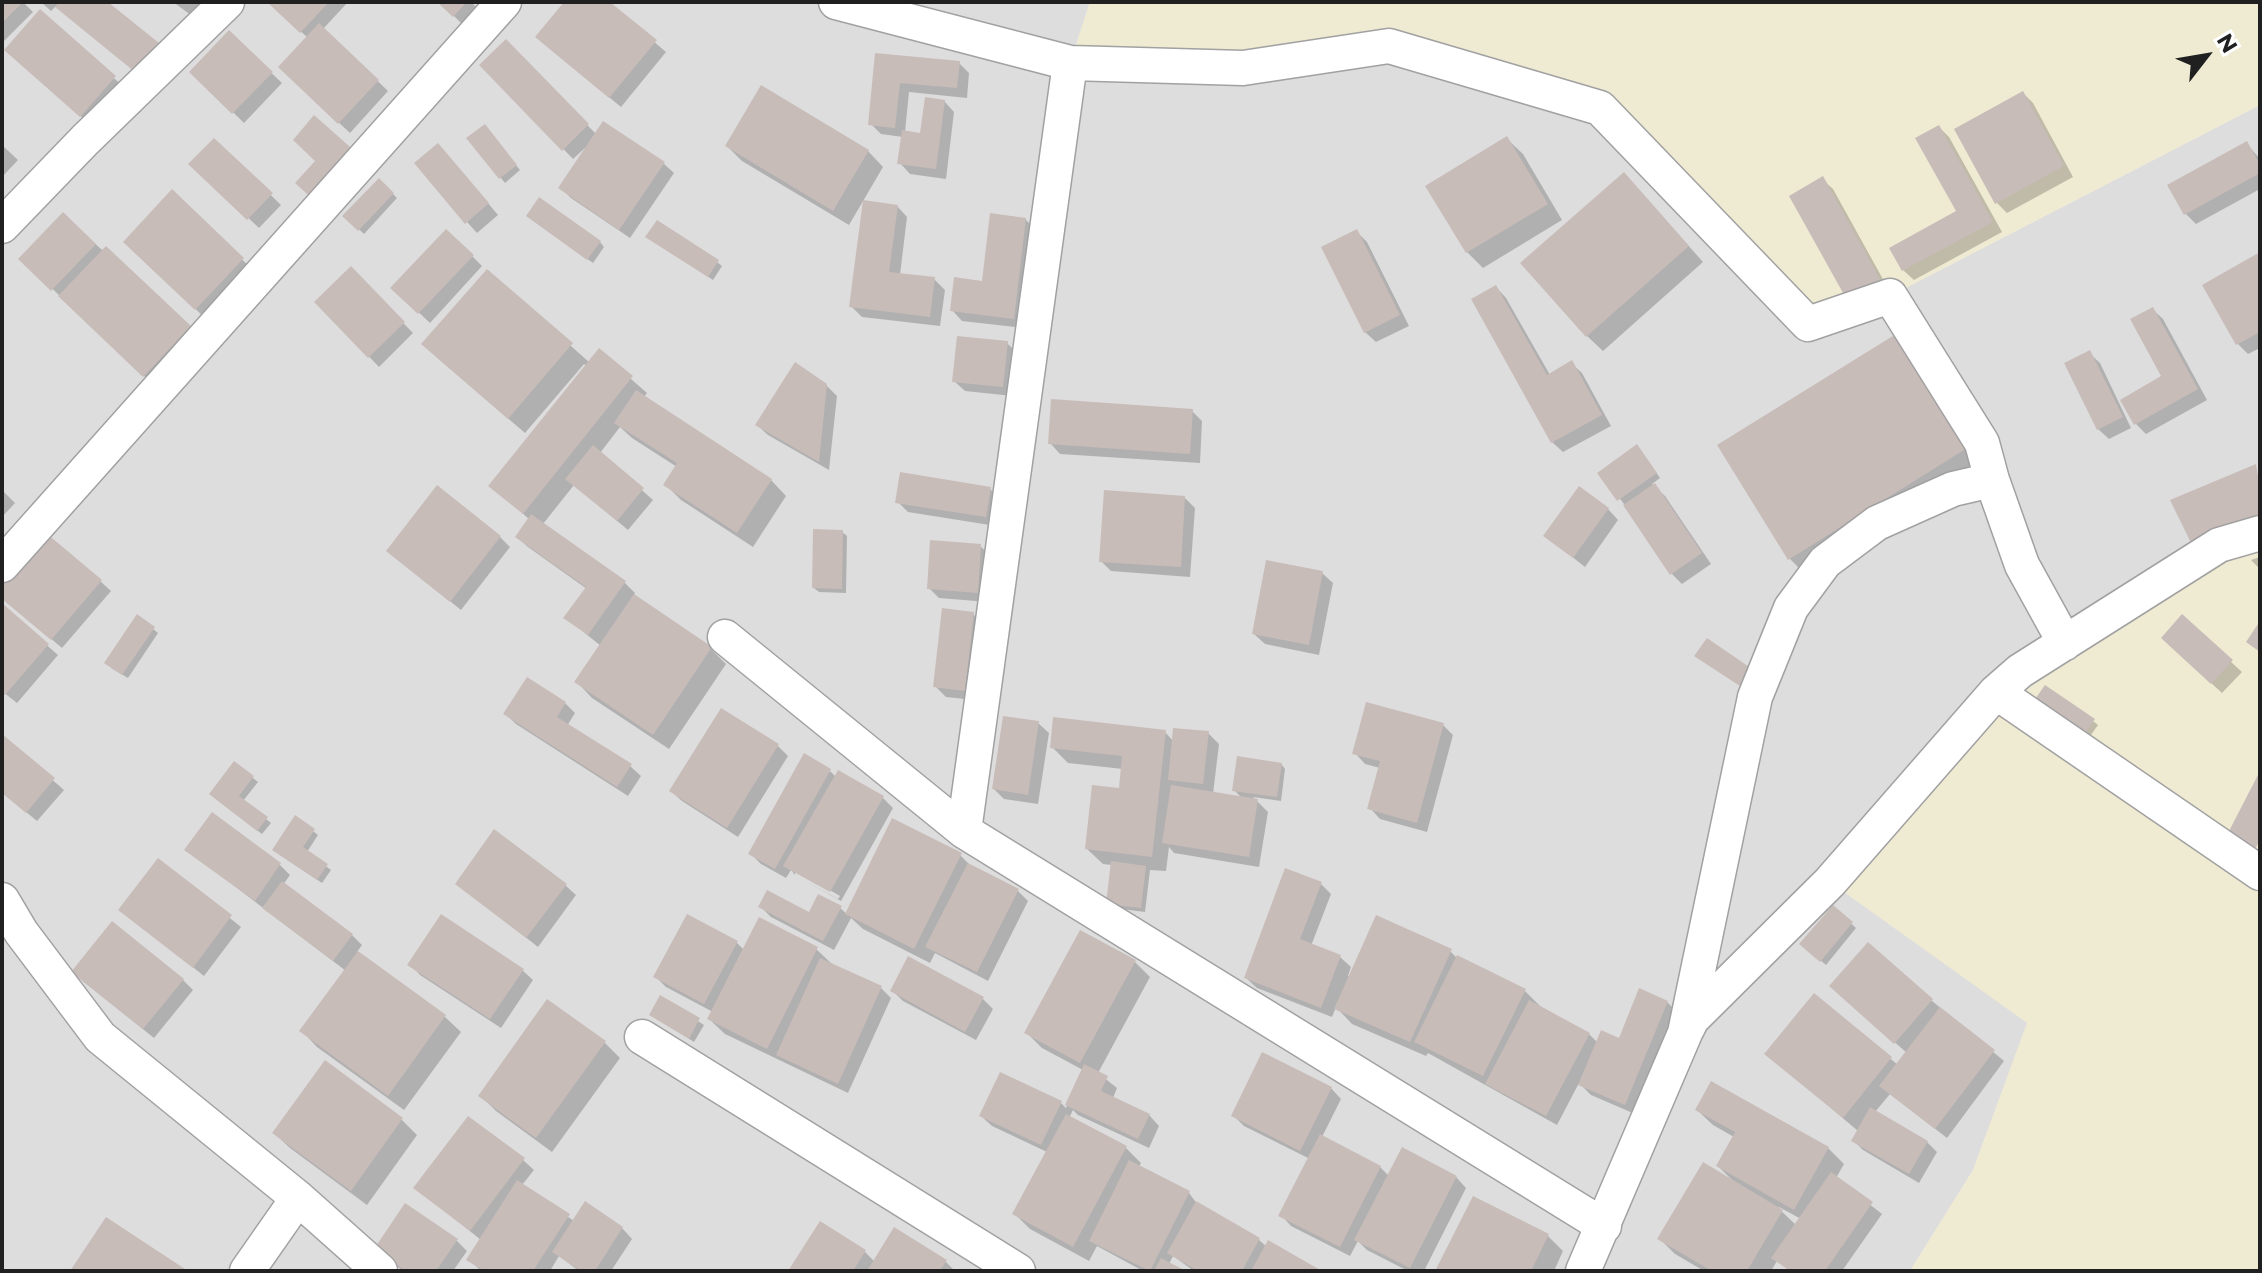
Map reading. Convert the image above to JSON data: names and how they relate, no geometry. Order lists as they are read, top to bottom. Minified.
{"north":"top right"}
